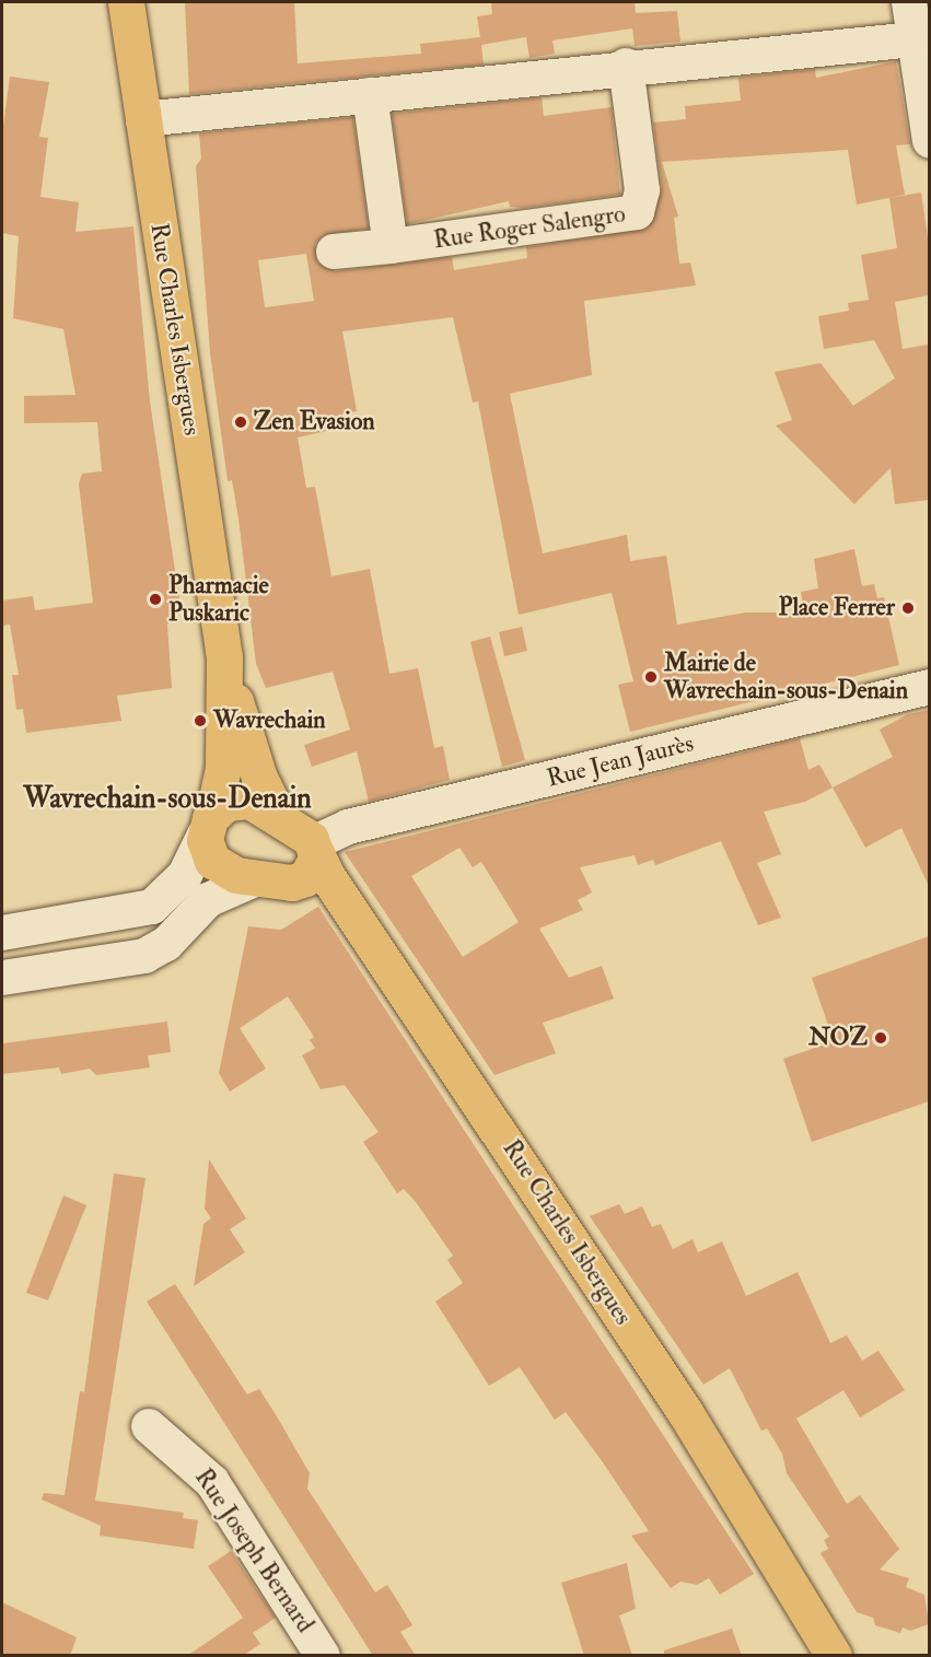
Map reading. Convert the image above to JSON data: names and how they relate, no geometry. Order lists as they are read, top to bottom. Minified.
{"streets":{"main road":["Rue Charles Isbergues"],"street":["Rue Roger Salengro","Rue Jean Jaurès","Rue Joseph Bernard"]},"crossings":[["Rue Charles Isbergues","Rue Jean Jaurès"]],"districts":["Wavrechain-sous-Denain"],"places":["Zen Evasion","Pharmacie Puskaric","Place Ferrer","Mairie de Wavrechain-sous-Denain","Wavrechain","NOZ"]}
